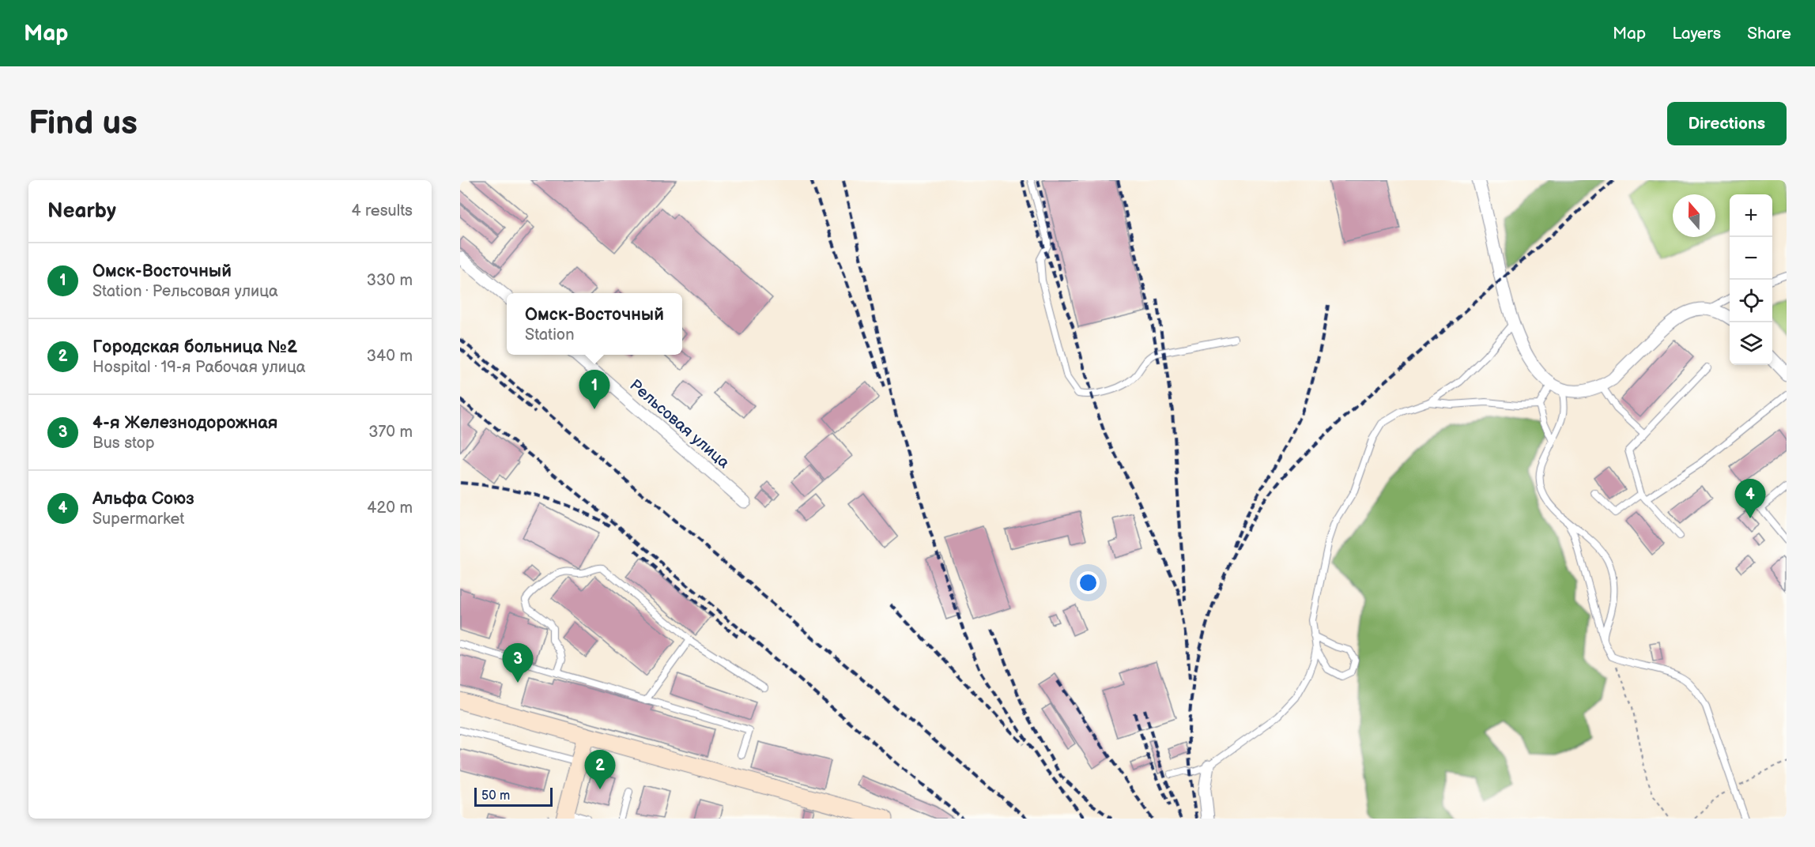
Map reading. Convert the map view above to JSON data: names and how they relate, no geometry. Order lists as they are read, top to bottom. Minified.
{"streets":{"street":["Рельсовая улица"]},"scale_bar":"50 m","north":"top","page":{"header":"Map","nav":["Map","Layers","Share"],"buttons":"Directions","title":"Find us","heading":["Nearby","4 results"],"map_buttons":["+","−"],"list":[{"mark":"1","name":"Омск-Восточный","note":"Station · Рельсовая улица","value":"330 m"},{"mark":"2","name":"Городская больница №2","note":"Hospital · 19-я Рабочая улица","value":"340 m"},{"mark":"3","name":"4-я Железнодорожная","note":"Bus stop","value":"370 m"},{"mark":"4","name":"Альфа Союз","note":"Supermarket","value":"420 m"}],"popup":["Омск-Восточный","Station"],"pins":["1","4","3","2"],"scale":"50 m"}}
